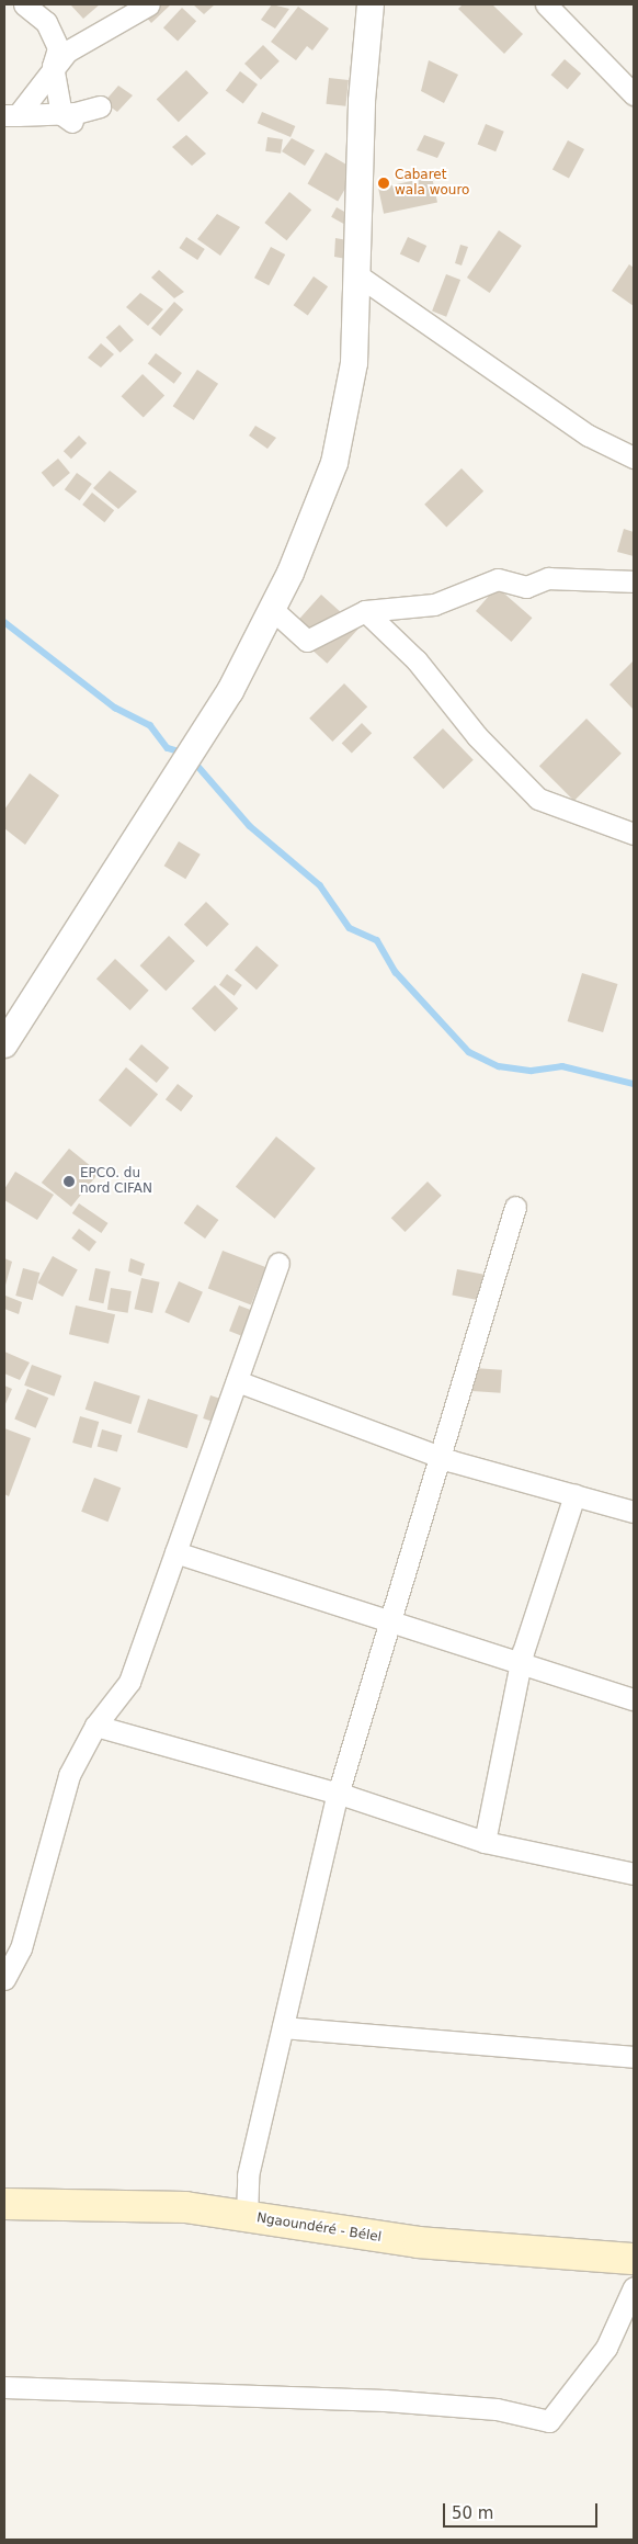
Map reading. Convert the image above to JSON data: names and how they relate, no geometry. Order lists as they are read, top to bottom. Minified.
{"streets":{"main road":["Ngaoundéré - Bélel"]},"places":["Cabaret wala wouro","EPCO. du nord CIFAN"],"scale_bar":"50 m"}
